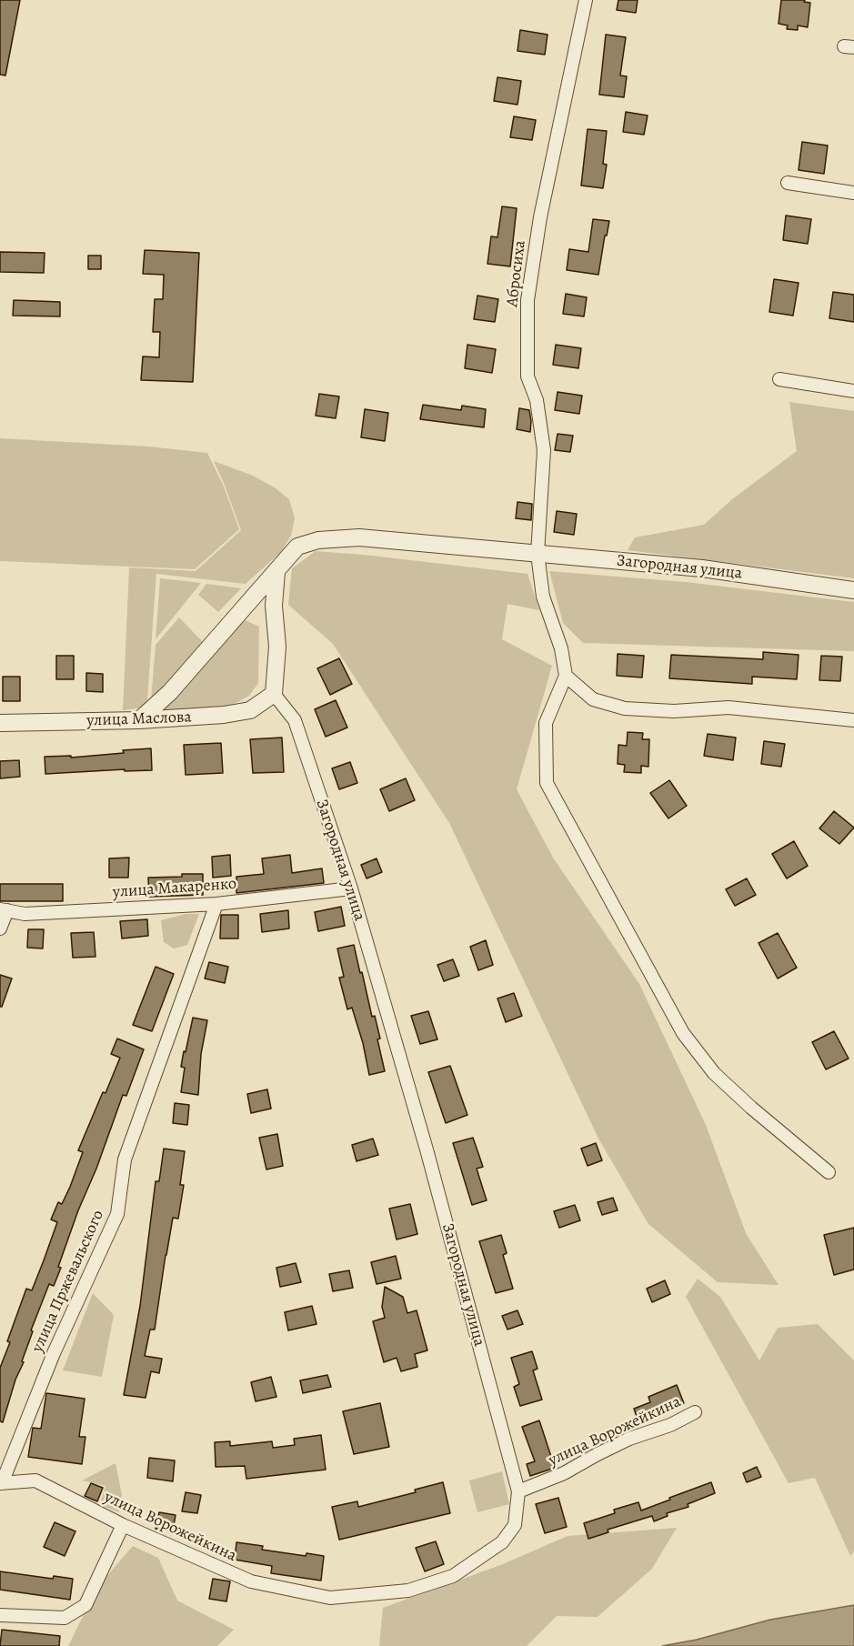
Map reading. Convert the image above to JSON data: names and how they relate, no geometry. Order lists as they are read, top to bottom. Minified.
{"streets":{"street":["Абросиха","Загородная улица","улица Маслова","улица Макаренко","улица Пржевальского","улица Ворожейкина"]},"crossings":[["Абросиха","Загородная улица"],["Загородная улица","улица Маслова"],["Загородная улица","улица Макаренко"],["Загородная улица","улица Ворожейкина"],["улица Макаренко","улица Пржевальского"],["улица Пржевальского","улица Ворожейкина"]]}
